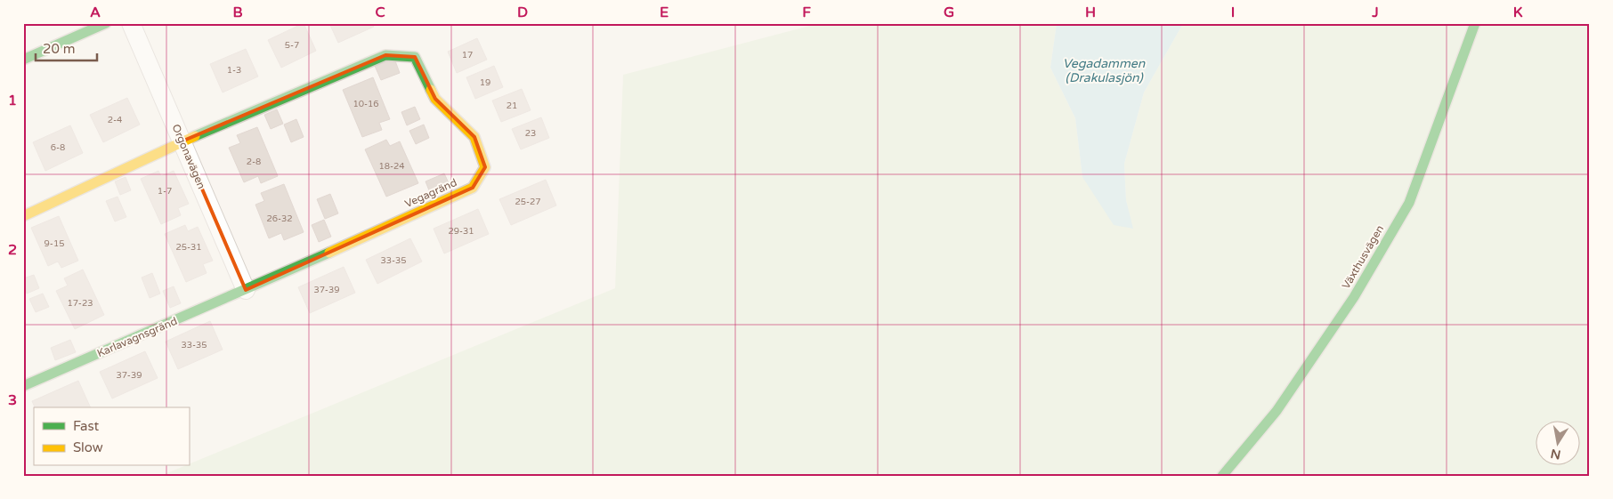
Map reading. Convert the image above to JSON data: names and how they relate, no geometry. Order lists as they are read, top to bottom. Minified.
{"streets":{"street":["Orgonavägen","Vegagränd","Växthusvägen","Karlavagnsgränd"]},"crossings":[["Orgonavägen","Vegagränd"],["Orgonavägen","Karlavagnsgränd"],["Vegagränd","Karlavagnsgränd"]],"water":["Vegadammen (Drakulasjön)"],"house_numbers":["5-7","17","1-3","19","10-16","21","2-4","23","6-8","2-8","18-24","1-7","25-27","26-32","29-31","9-15","25-31","33-35","37-39","17-23","33-35","37-39"],"legend":["Fast","Slow"],"scale_bar":"20 m","north":"bottom","grid":{"columns":["A","B","C","D","E","F","G","H","I","J","K"],"rows":["1","2","3"]}}
